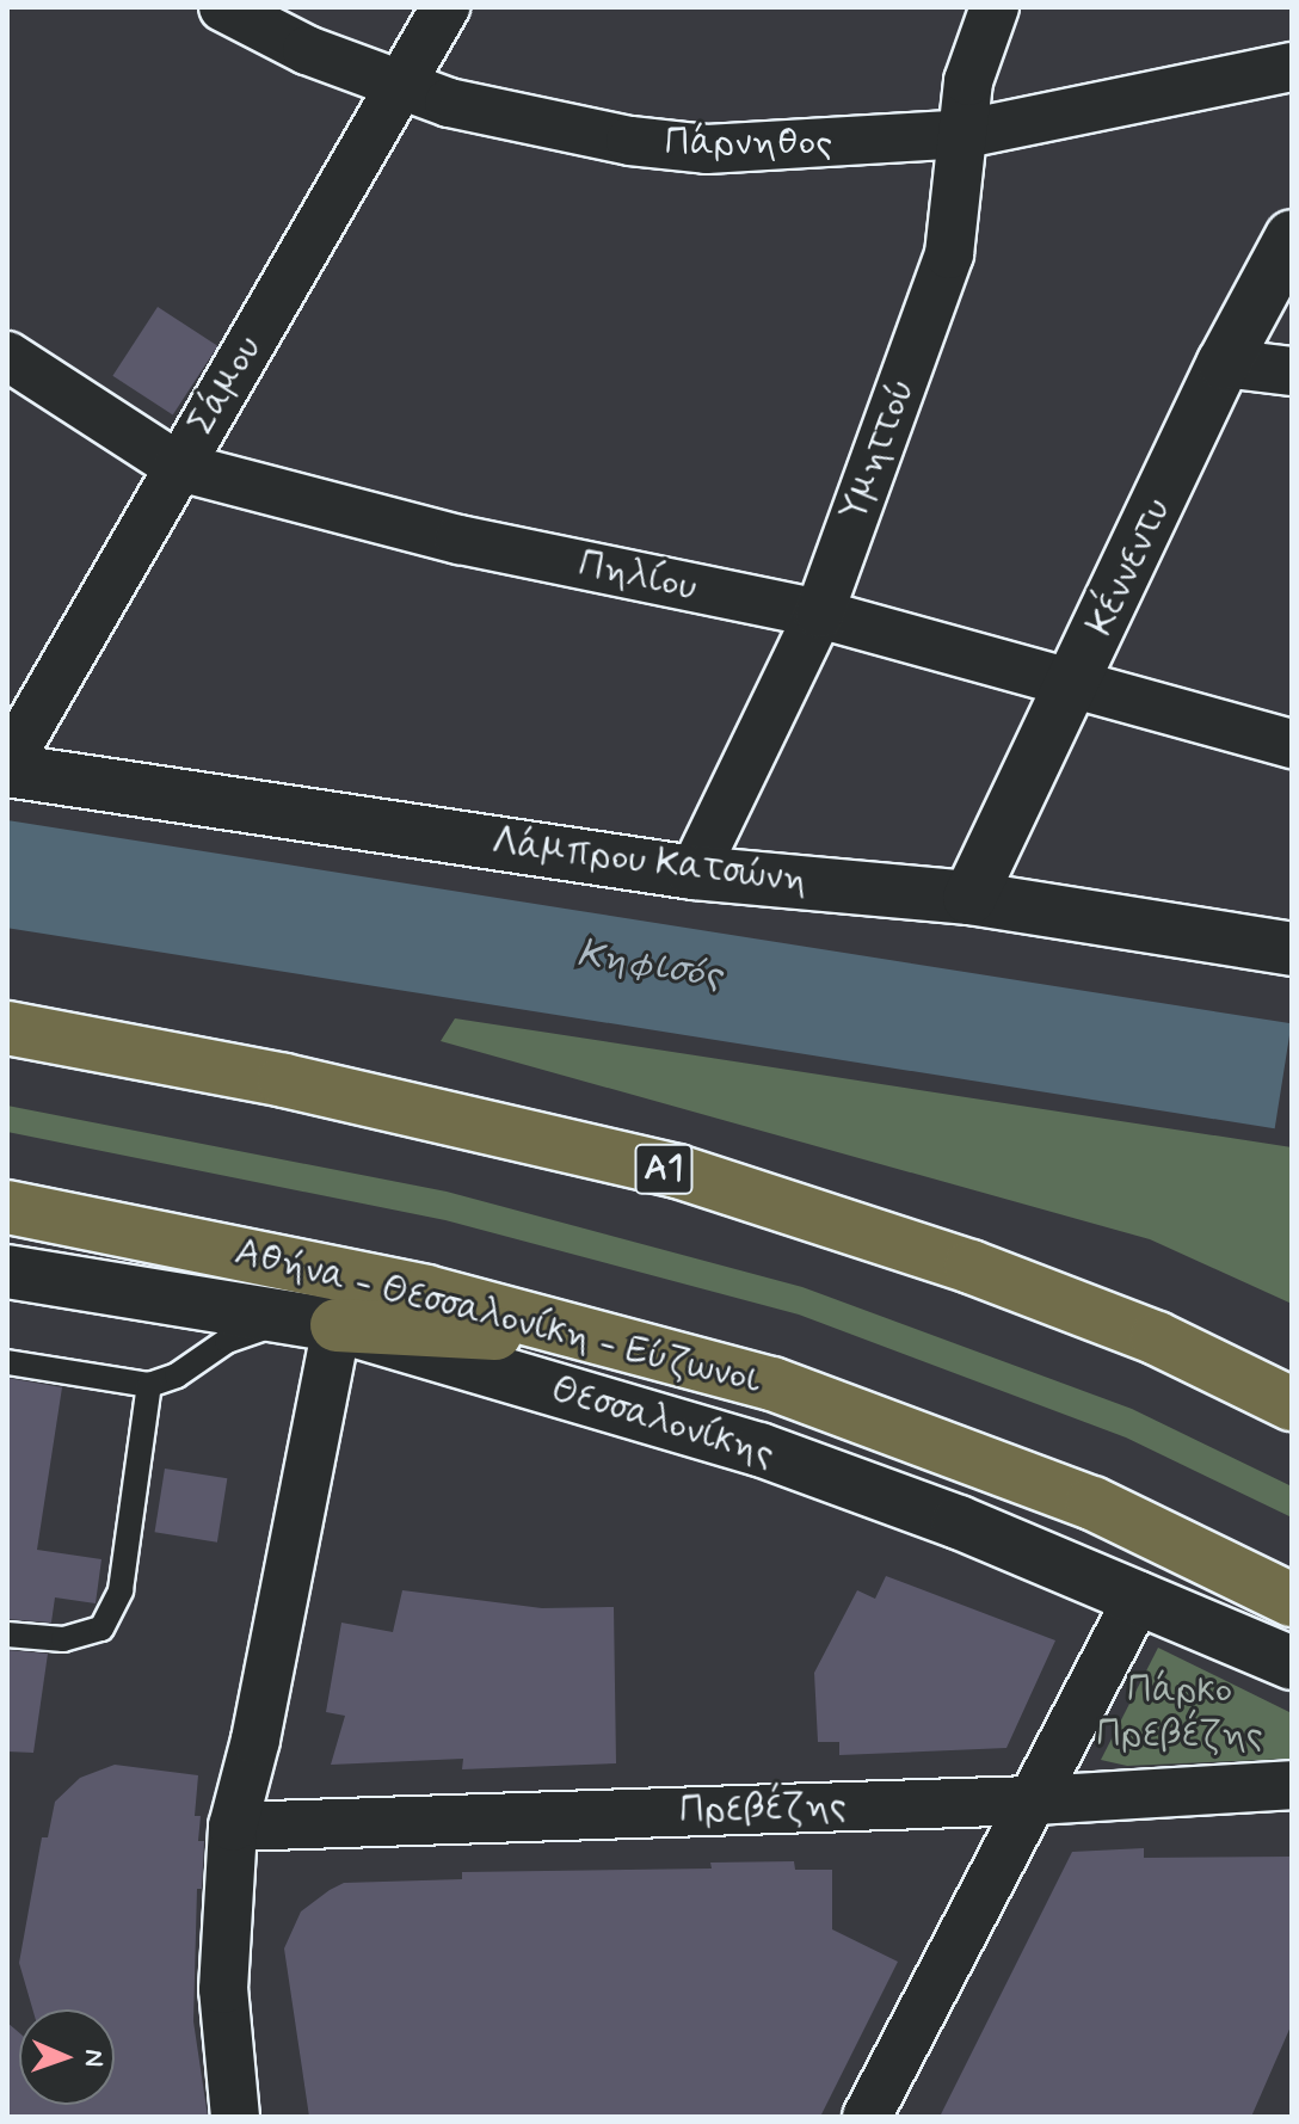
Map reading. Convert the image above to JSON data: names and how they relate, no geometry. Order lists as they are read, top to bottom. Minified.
{"streets":{"highway":["Α1","Αθήνα - Θεσσαλονίκη - Εύζωνοι"],"street":["Πάρνηθος","Σάμου","Υμηττού","Κέννεντυ","Πηλίου","Λάμπρου Κατσώνη","Θεσσαλονίκης","Πρεβέζης"]},"crossings":[["Πάρνηθος","Σάμου"],["Πάρνηθος","Υμηττού"],["Σάμου","Πηλίου"],["Σάμου","Λάμπρου Κατσώνη"],["Υμηττού","Πηλίου"],["Υμηττού","Λάμπρου Κατσώνη"],["Κέννεντυ","Πηλίου"],["Κέννεντυ","Λάμπρου Κατσώνη"]],"water":["Κηφισός"],"parks":["Πάρκο Πρεβέζης"],"north":"right"}
